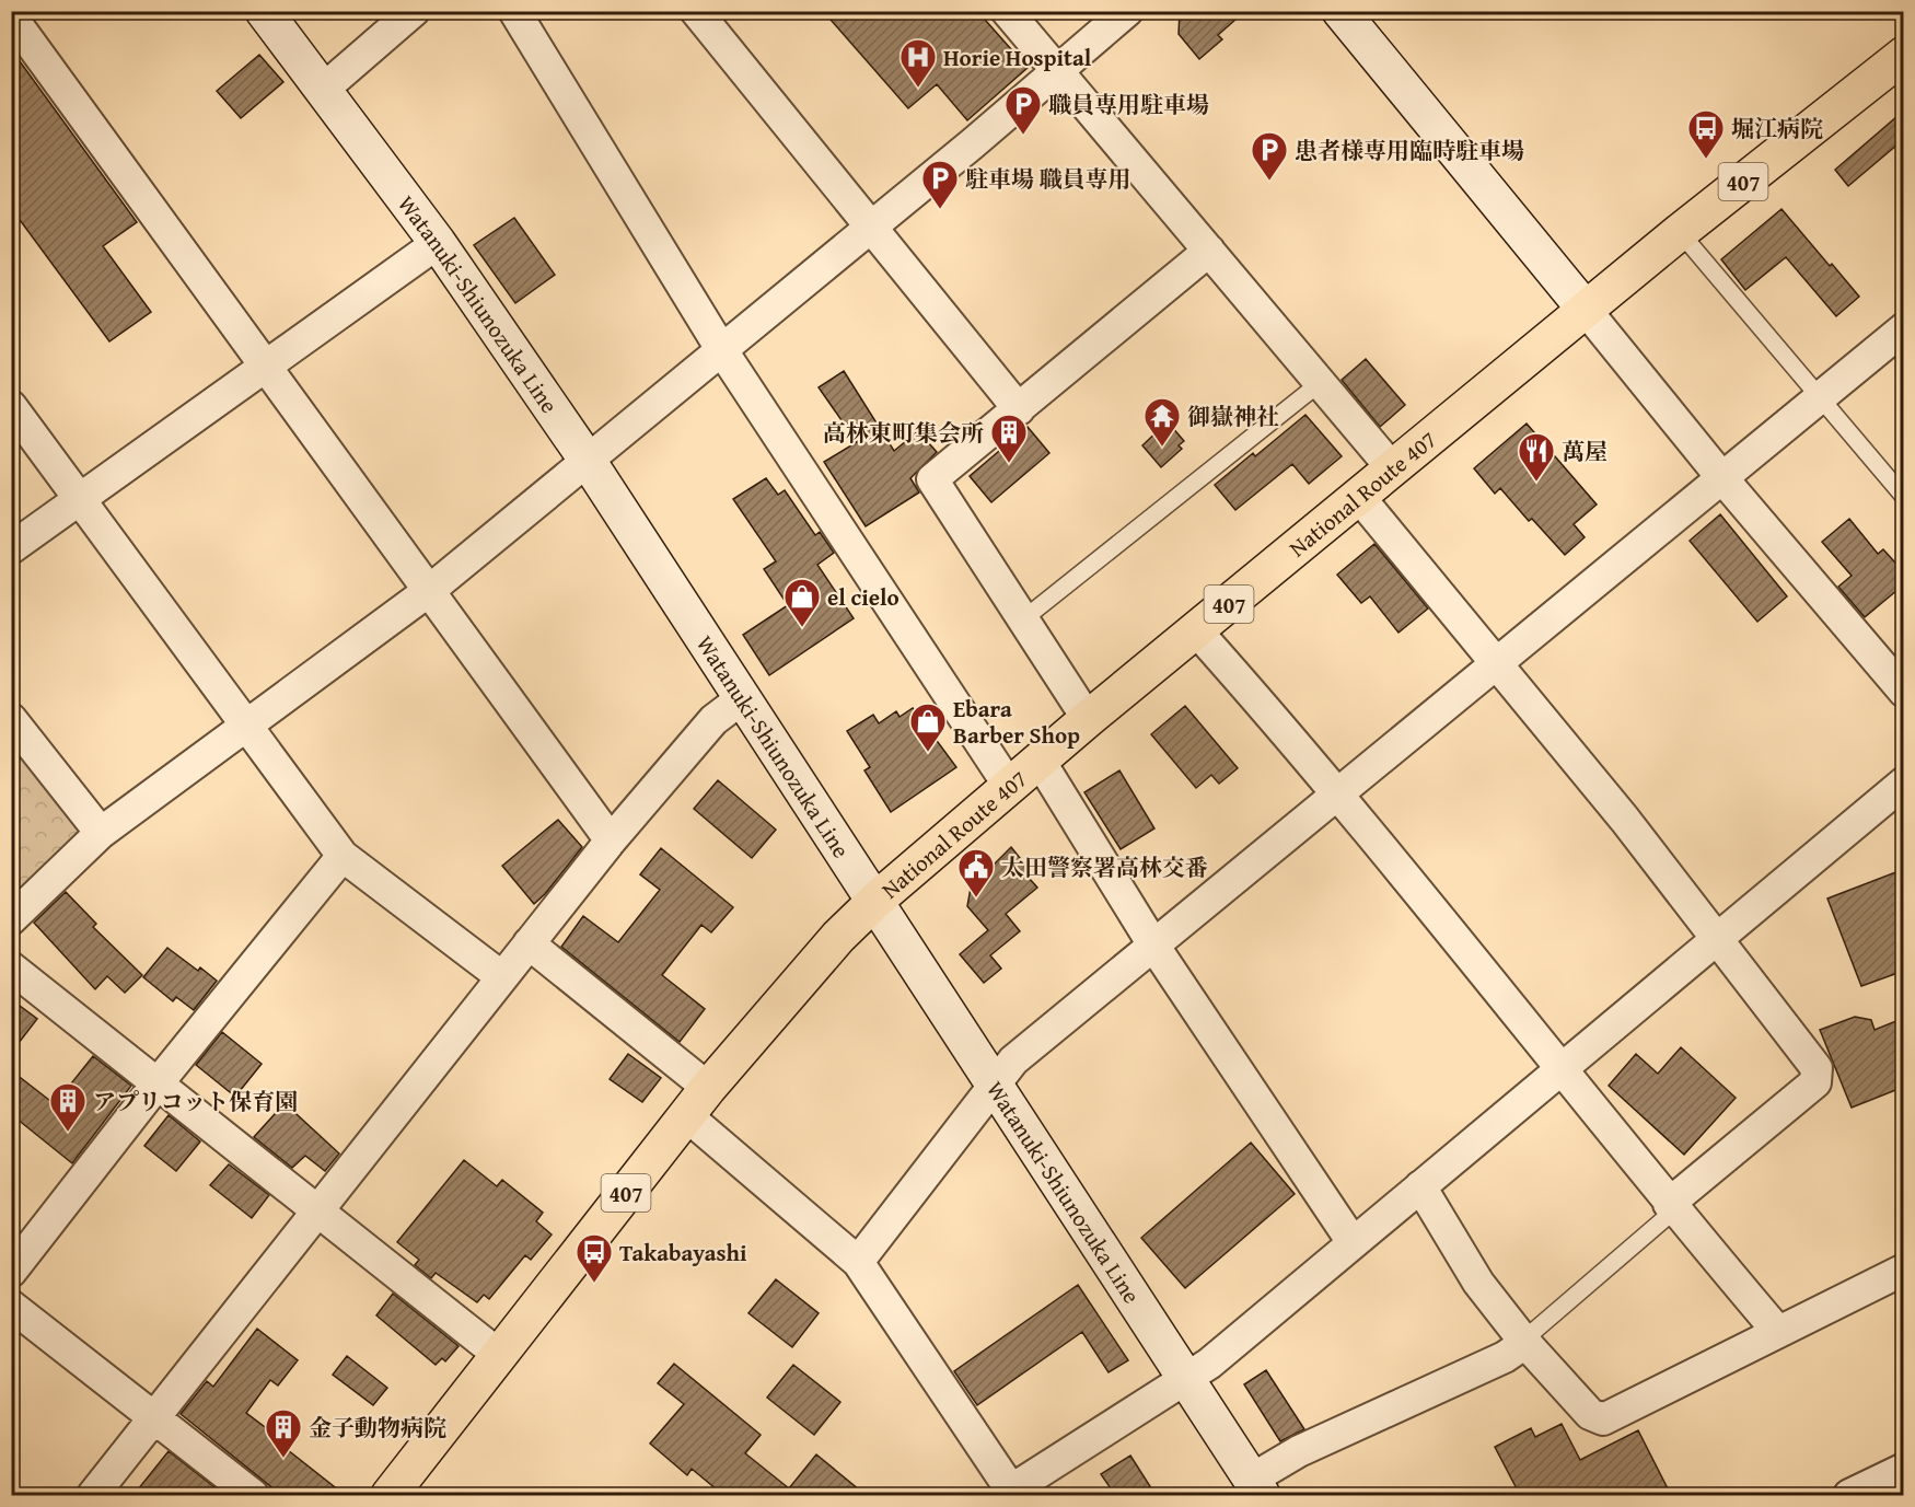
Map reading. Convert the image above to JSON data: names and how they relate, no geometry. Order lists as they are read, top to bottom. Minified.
{"streets":{"highway":["407","National Route 407"],"main road":["Watanuki-Shiunozuka Line"]},"crossings":[["Watanuki-Shiunozuka Line","National Route 407"]],"places":{"hospital":["Horie Hospital"],"parking":["職員専用駐車場","患者様専用臨時駐車場","駐車場 職員専用"],"bus stop":["堀江病院","Takabayashi"],"temple":["御嶽神社"],"building":["高林東町集会所","アプリコット保育園","金子動物病院"],"restaurant":["萬屋"],"shop":["el cielo","Ebara Barber Shop"],"public building":["太田警察署高林交番"]}}
